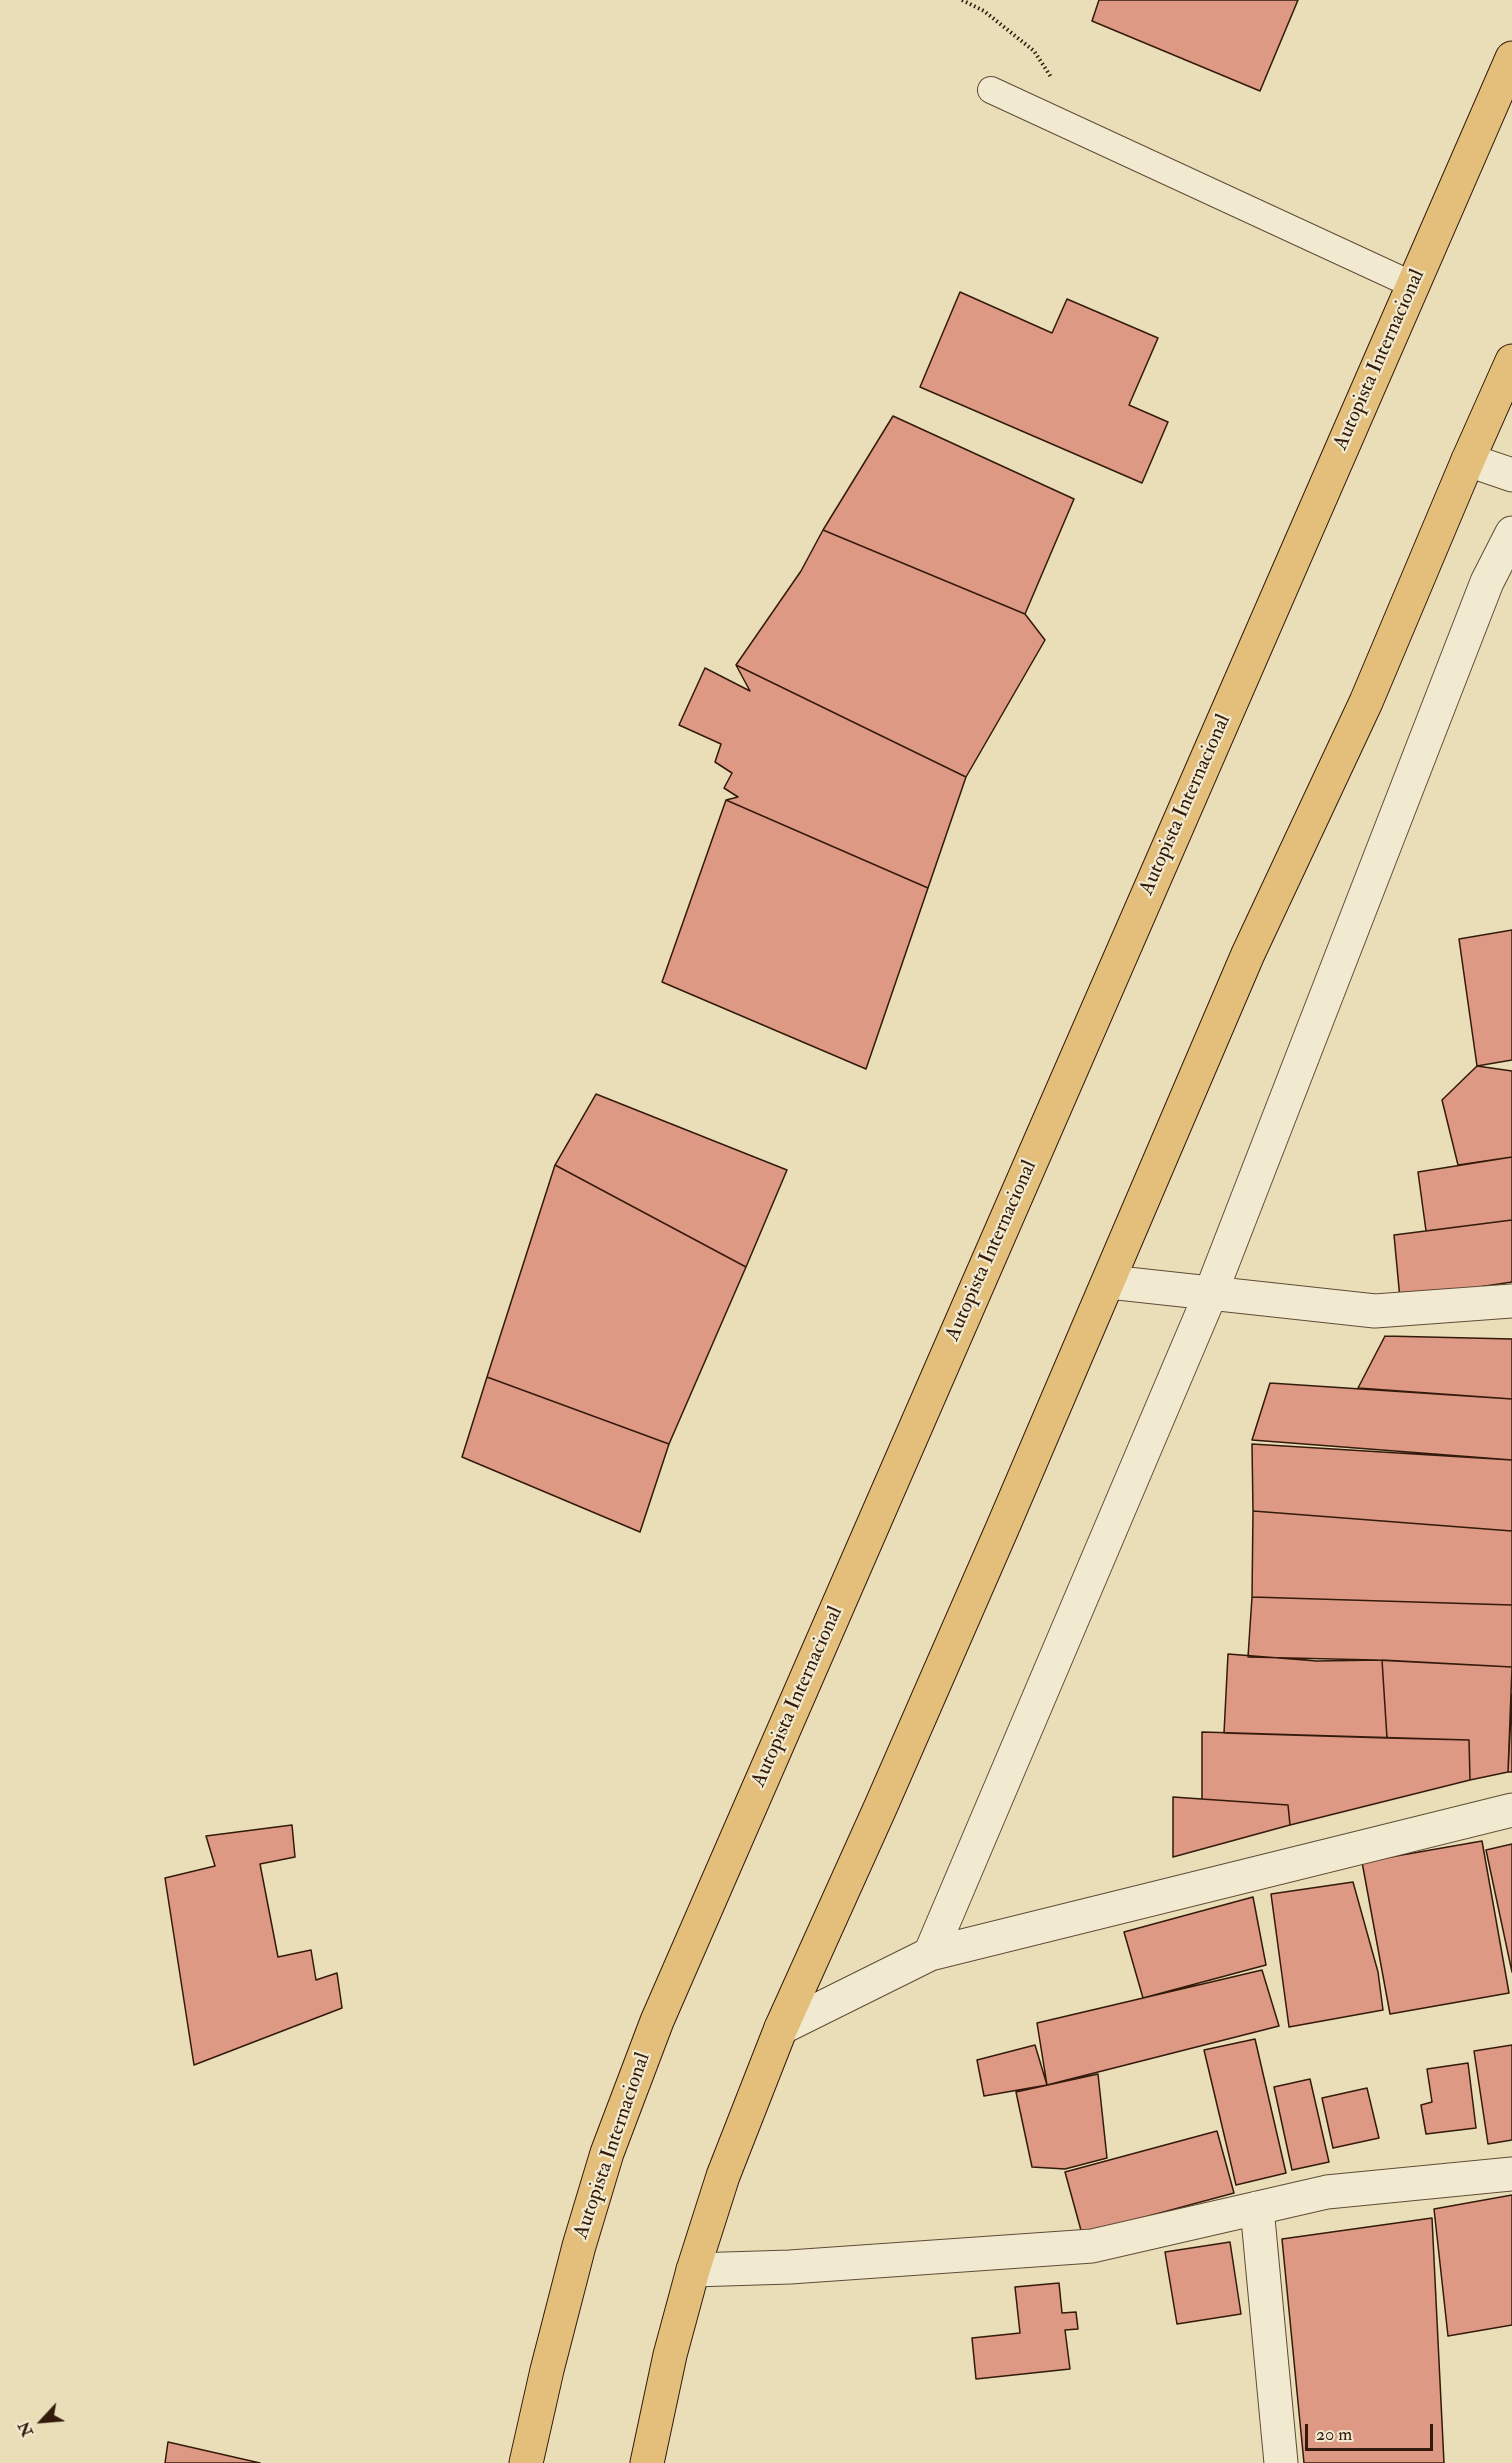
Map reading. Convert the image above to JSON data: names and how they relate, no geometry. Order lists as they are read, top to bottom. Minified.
{"streets":{"highway":["Autopista Internacional"]},"scale_bar":"20 m","north":"bottom left"}
